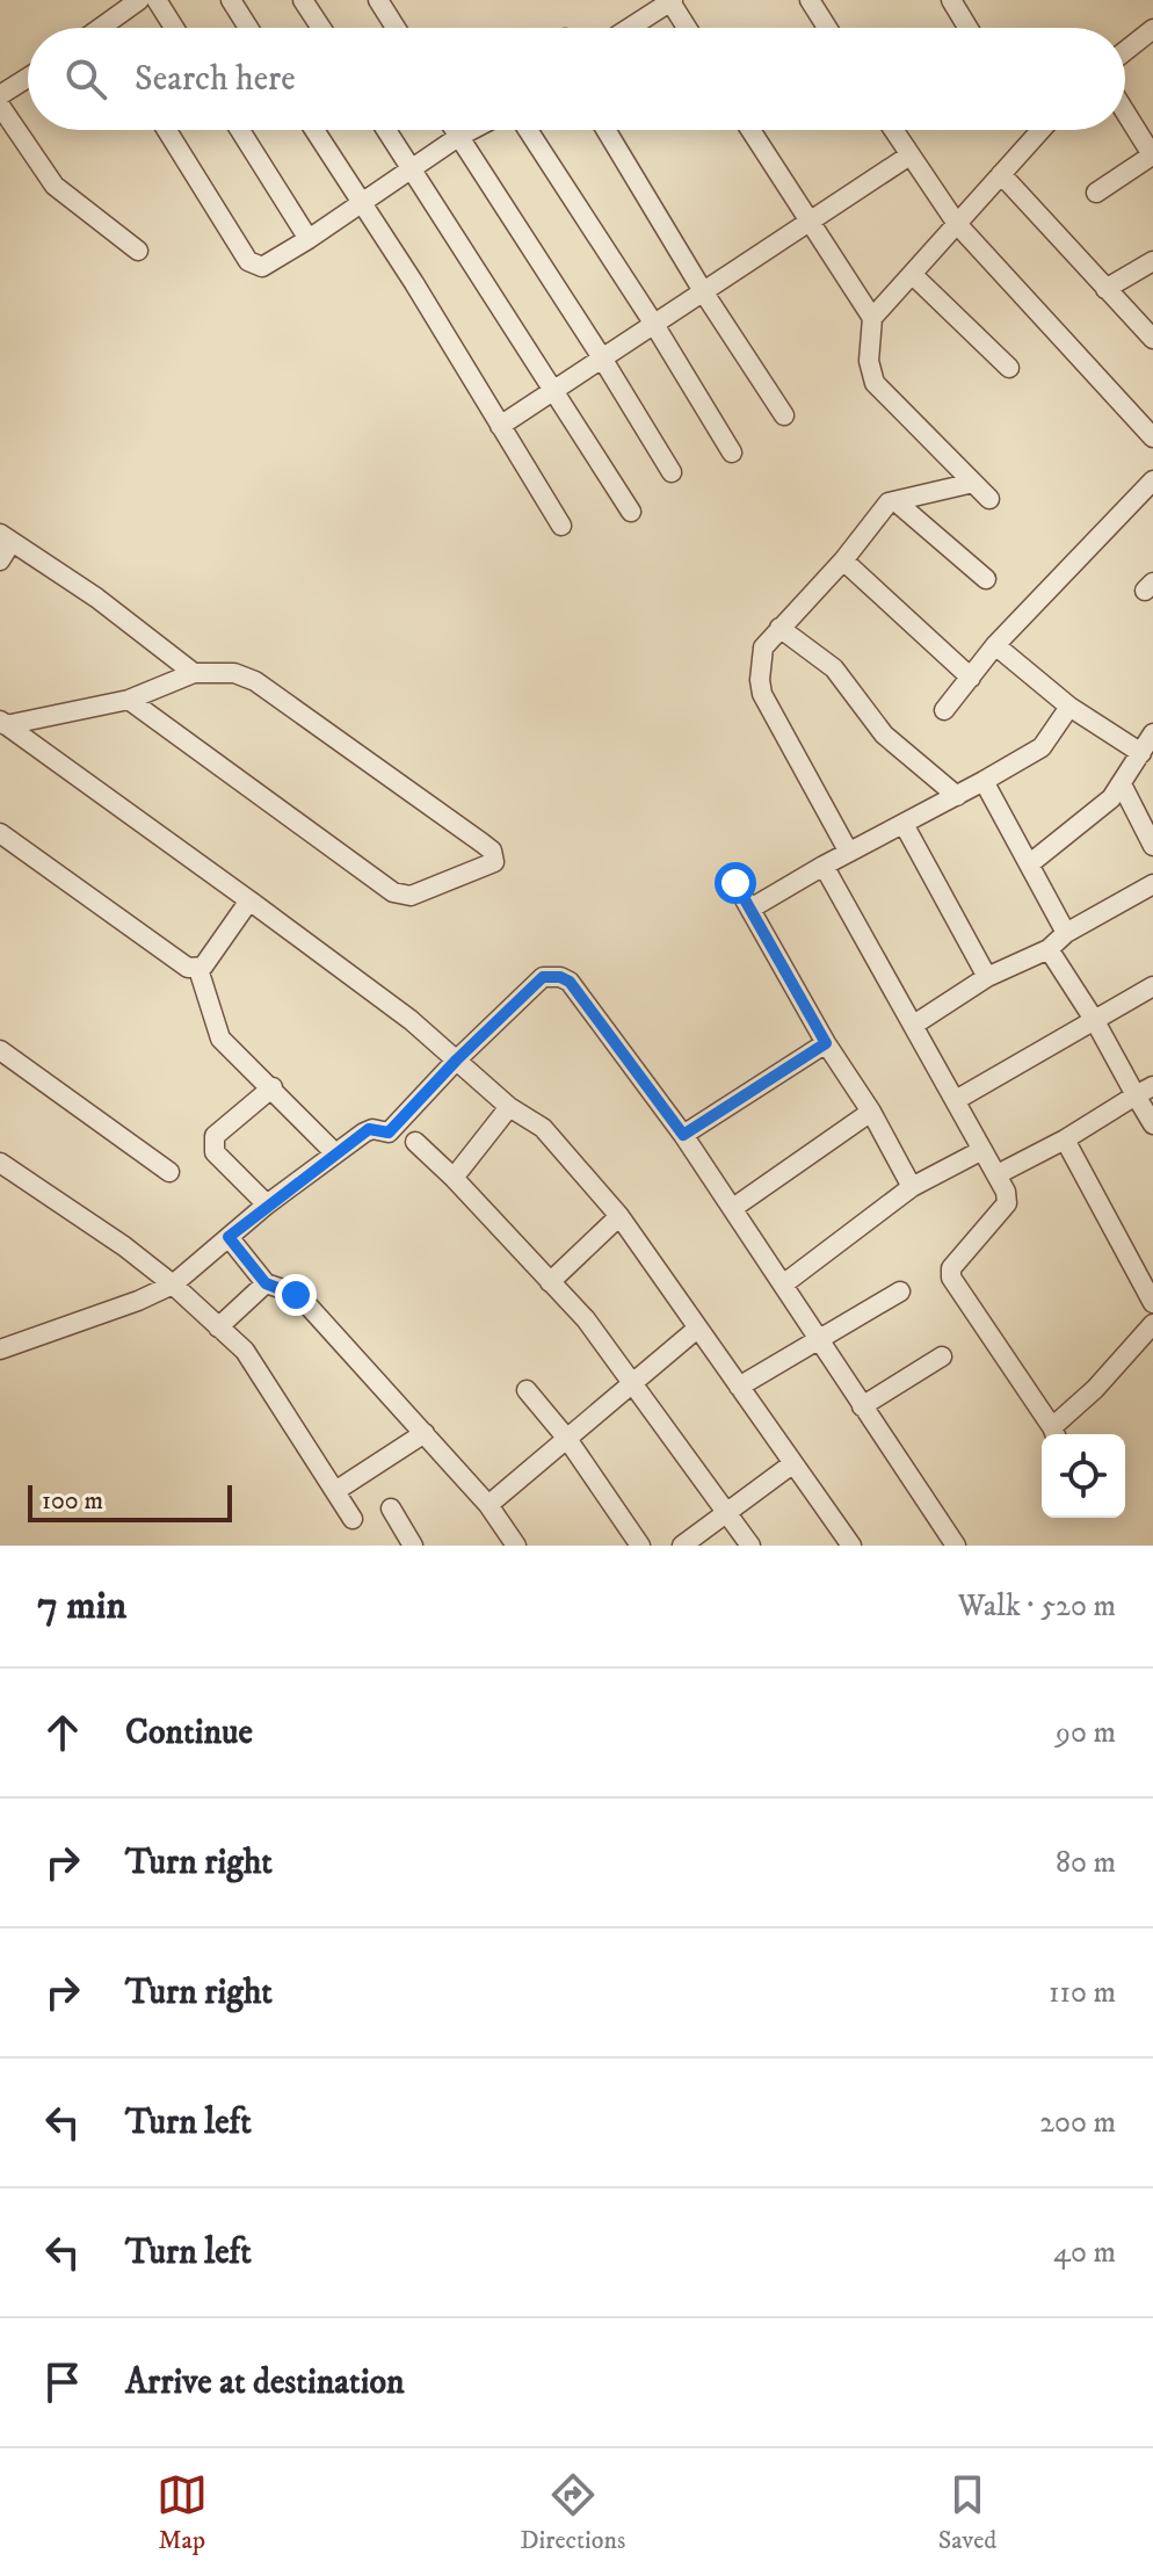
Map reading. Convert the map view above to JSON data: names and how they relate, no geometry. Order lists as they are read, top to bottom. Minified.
{"scale_bar":"100 m","page":{"search":"Search here","scale":"100 m","heading":["7 min","Walk · 520 m"],"list":[["Continue","90 m"],["Turn right","80 m"],["Turn right","110 m"],["Turn left","200 m"],["Turn left","40 m"],"Arrive at destination"],"nav":["Map","Directions","Saved"]}}
